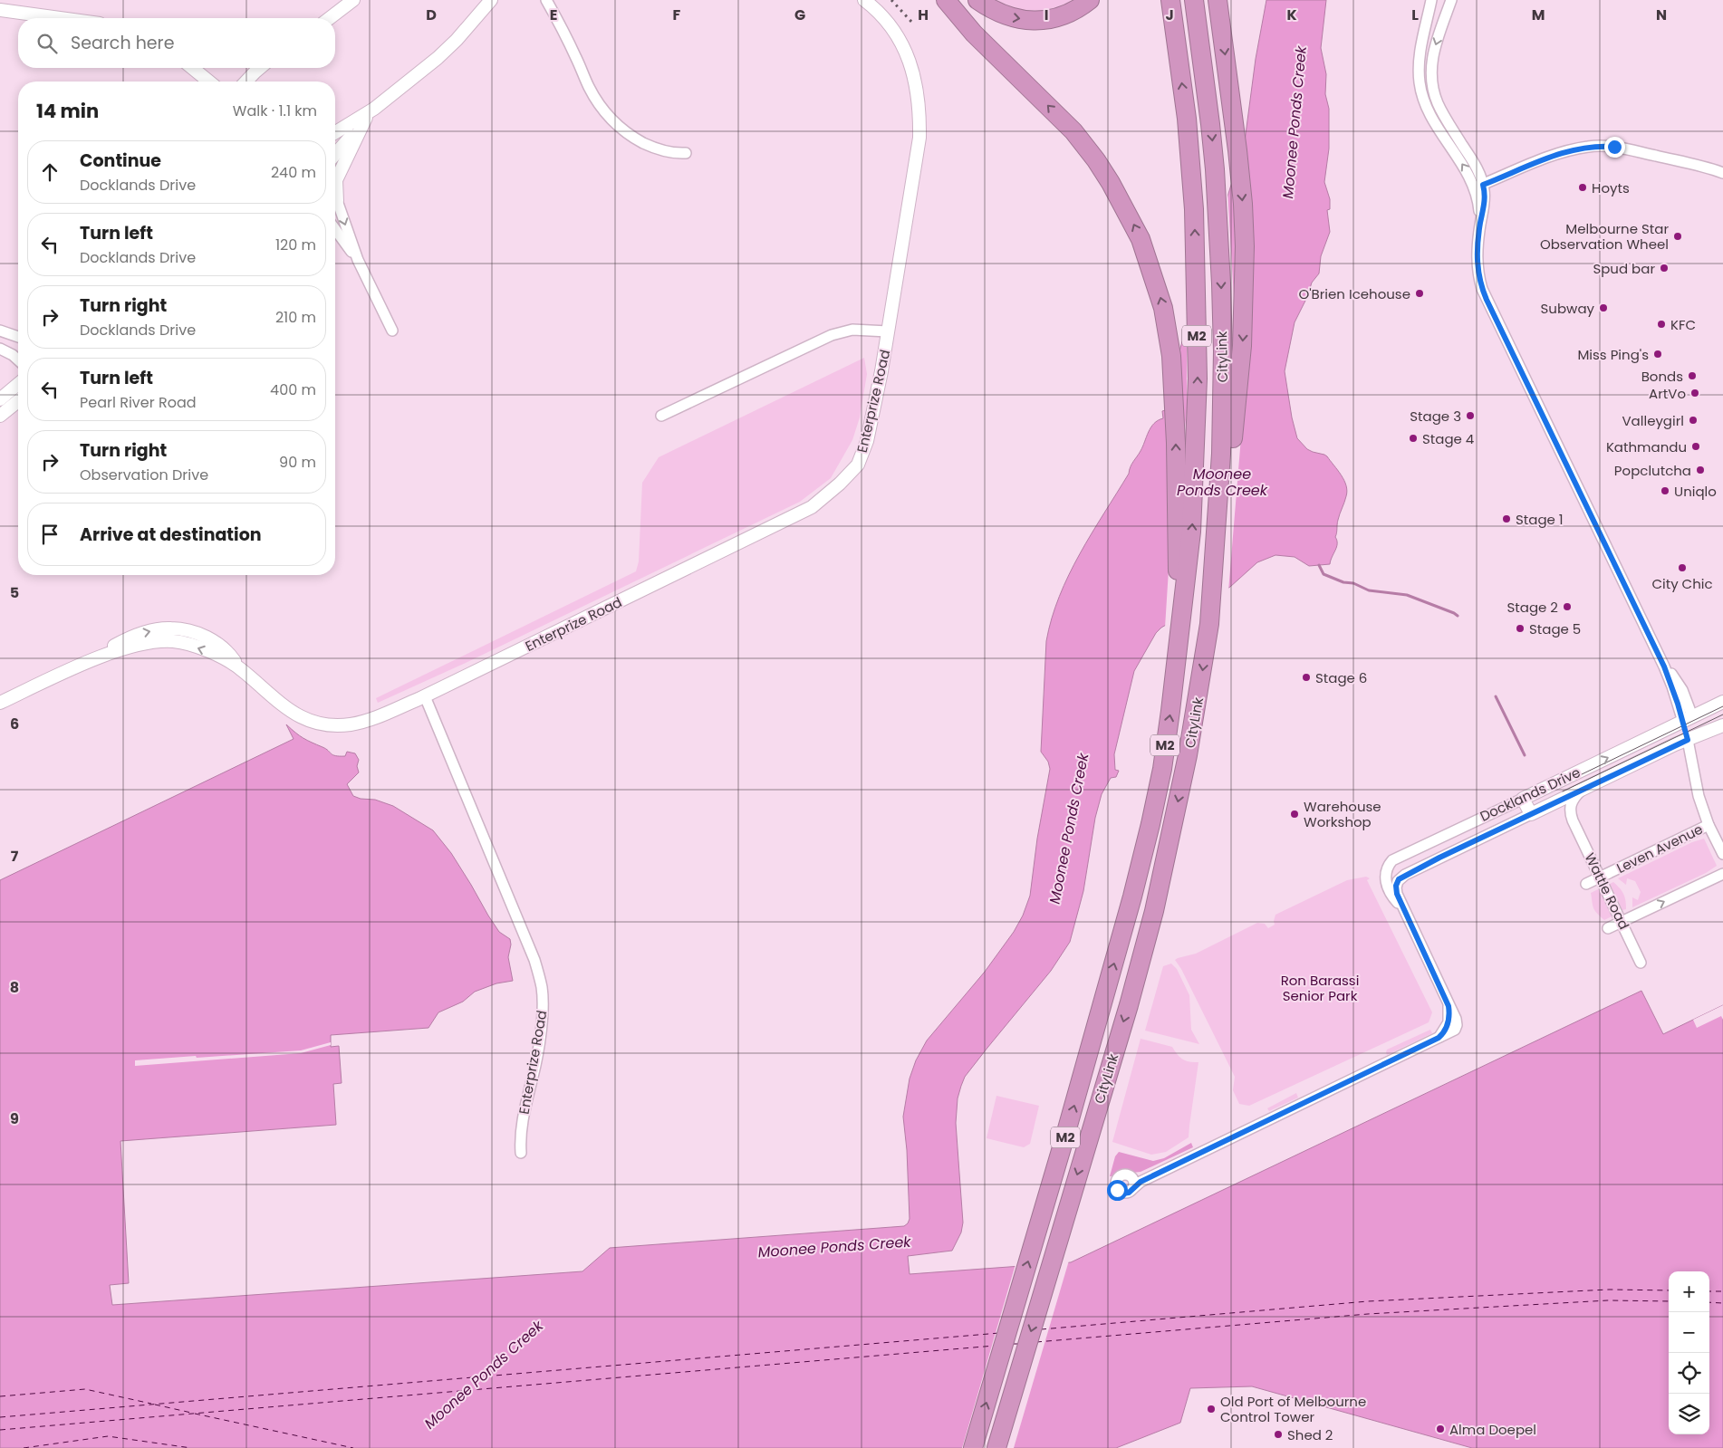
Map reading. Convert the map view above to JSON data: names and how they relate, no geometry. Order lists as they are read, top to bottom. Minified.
{"streets":{"highway":["M2","CityLink"],"street":["Enterprize Road","Docklands Drive","Leven Avenue","Wattle Road"]},"crossings":[["Docklands Drive","Wattle Road"],["Leven Avenue","Wattle Road"]],"water":["Moonee Ponds Creek"],"parks":["Ron Barassi Senior Park"],"places":["Hoyts","Melbourne Star Observation Wheel","Spud bar","O'Brien Icehouse","Subway","KFC","Miss Ping's","Bonds","ArtVo","Stage 3","Valleygirl","Stage 4","Kathmandu","Popclutcha","Uniqlo","Stage 1","City Chic","Stage 2","Stage 5","Stage 6","Warehouse Workshop","Old Port of Melbourne Control Tower","Alma Doepel","Shed 2"],"page":{"search":"Search here","heading":["14 min","Walk · 1.1 km"],"list":[["Continue","Docklands Drive","240 m"],["Turn left","Docklands Drive","120 m"],["Turn right","Docklands Drive","210 m"],["Turn left","Pearl River Road","400 m"],["Turn right","Observation Drive","90 m"],"Arrive at destination"],"map_buttons":["+","−"]},"grid":{"columns":["D","E","F","G","H","I","J","K","L","M","N"],"rows":["5","6","7","8","9"]}}
